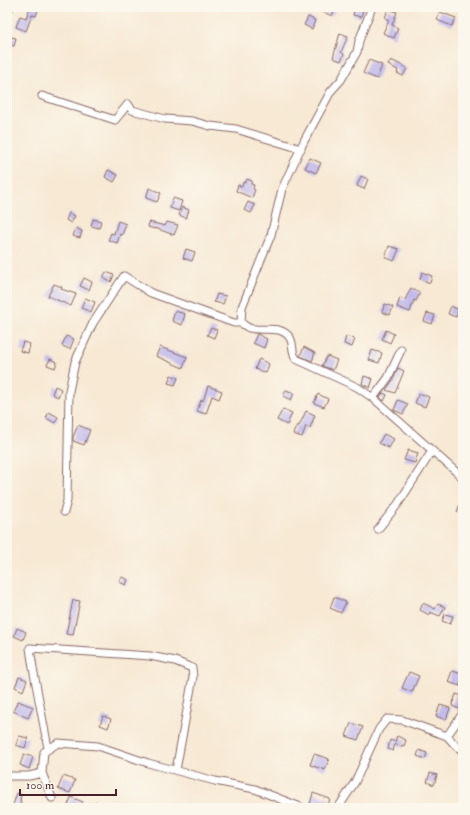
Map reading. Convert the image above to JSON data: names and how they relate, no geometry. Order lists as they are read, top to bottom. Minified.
{"scale_bar":"100 m"}
